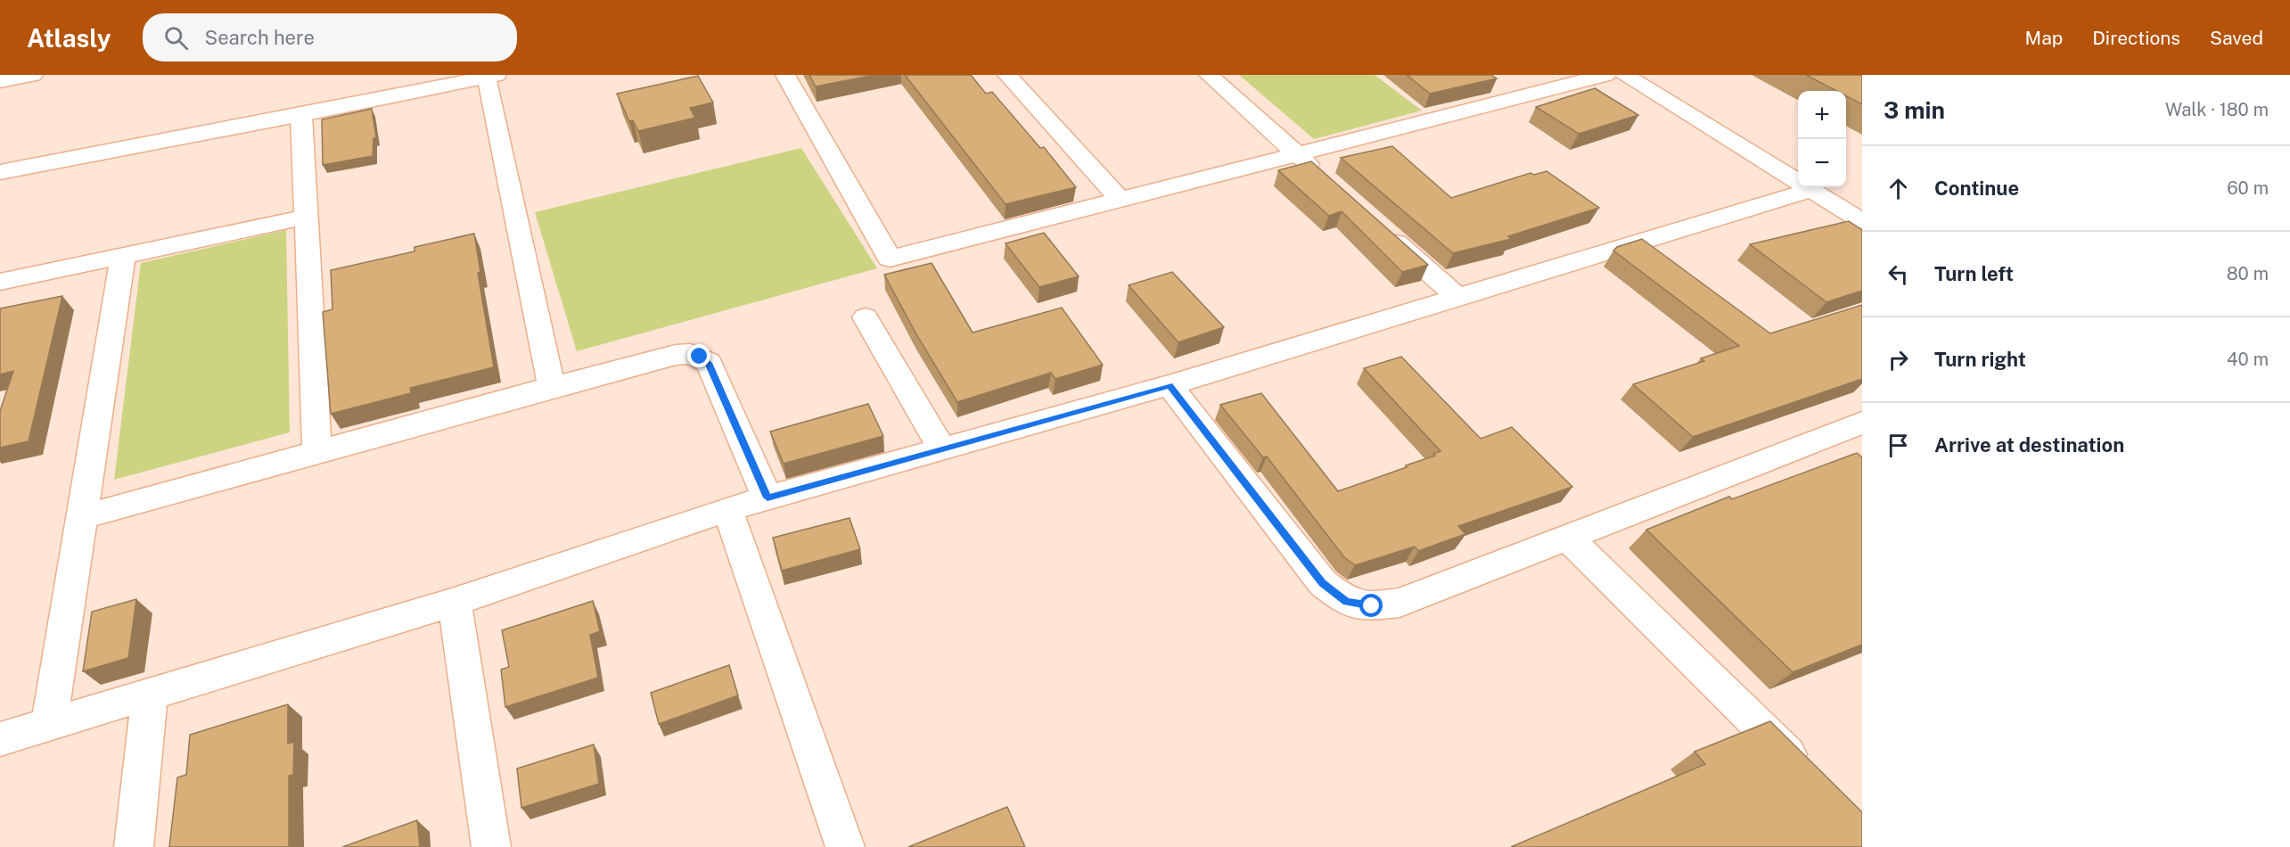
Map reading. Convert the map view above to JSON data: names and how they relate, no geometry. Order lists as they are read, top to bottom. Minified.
{"page":{"header":"Atlasly","search":"Search here","nav":["Map","Directions","Saved"],"heading":["3 min","Walk · 180 m"],"map_buttons":["+","−"],"list":[["Continue","60 m"],["Turn left","80 m"],["Turn right","40 m"],"Arrive at destination"]}}
